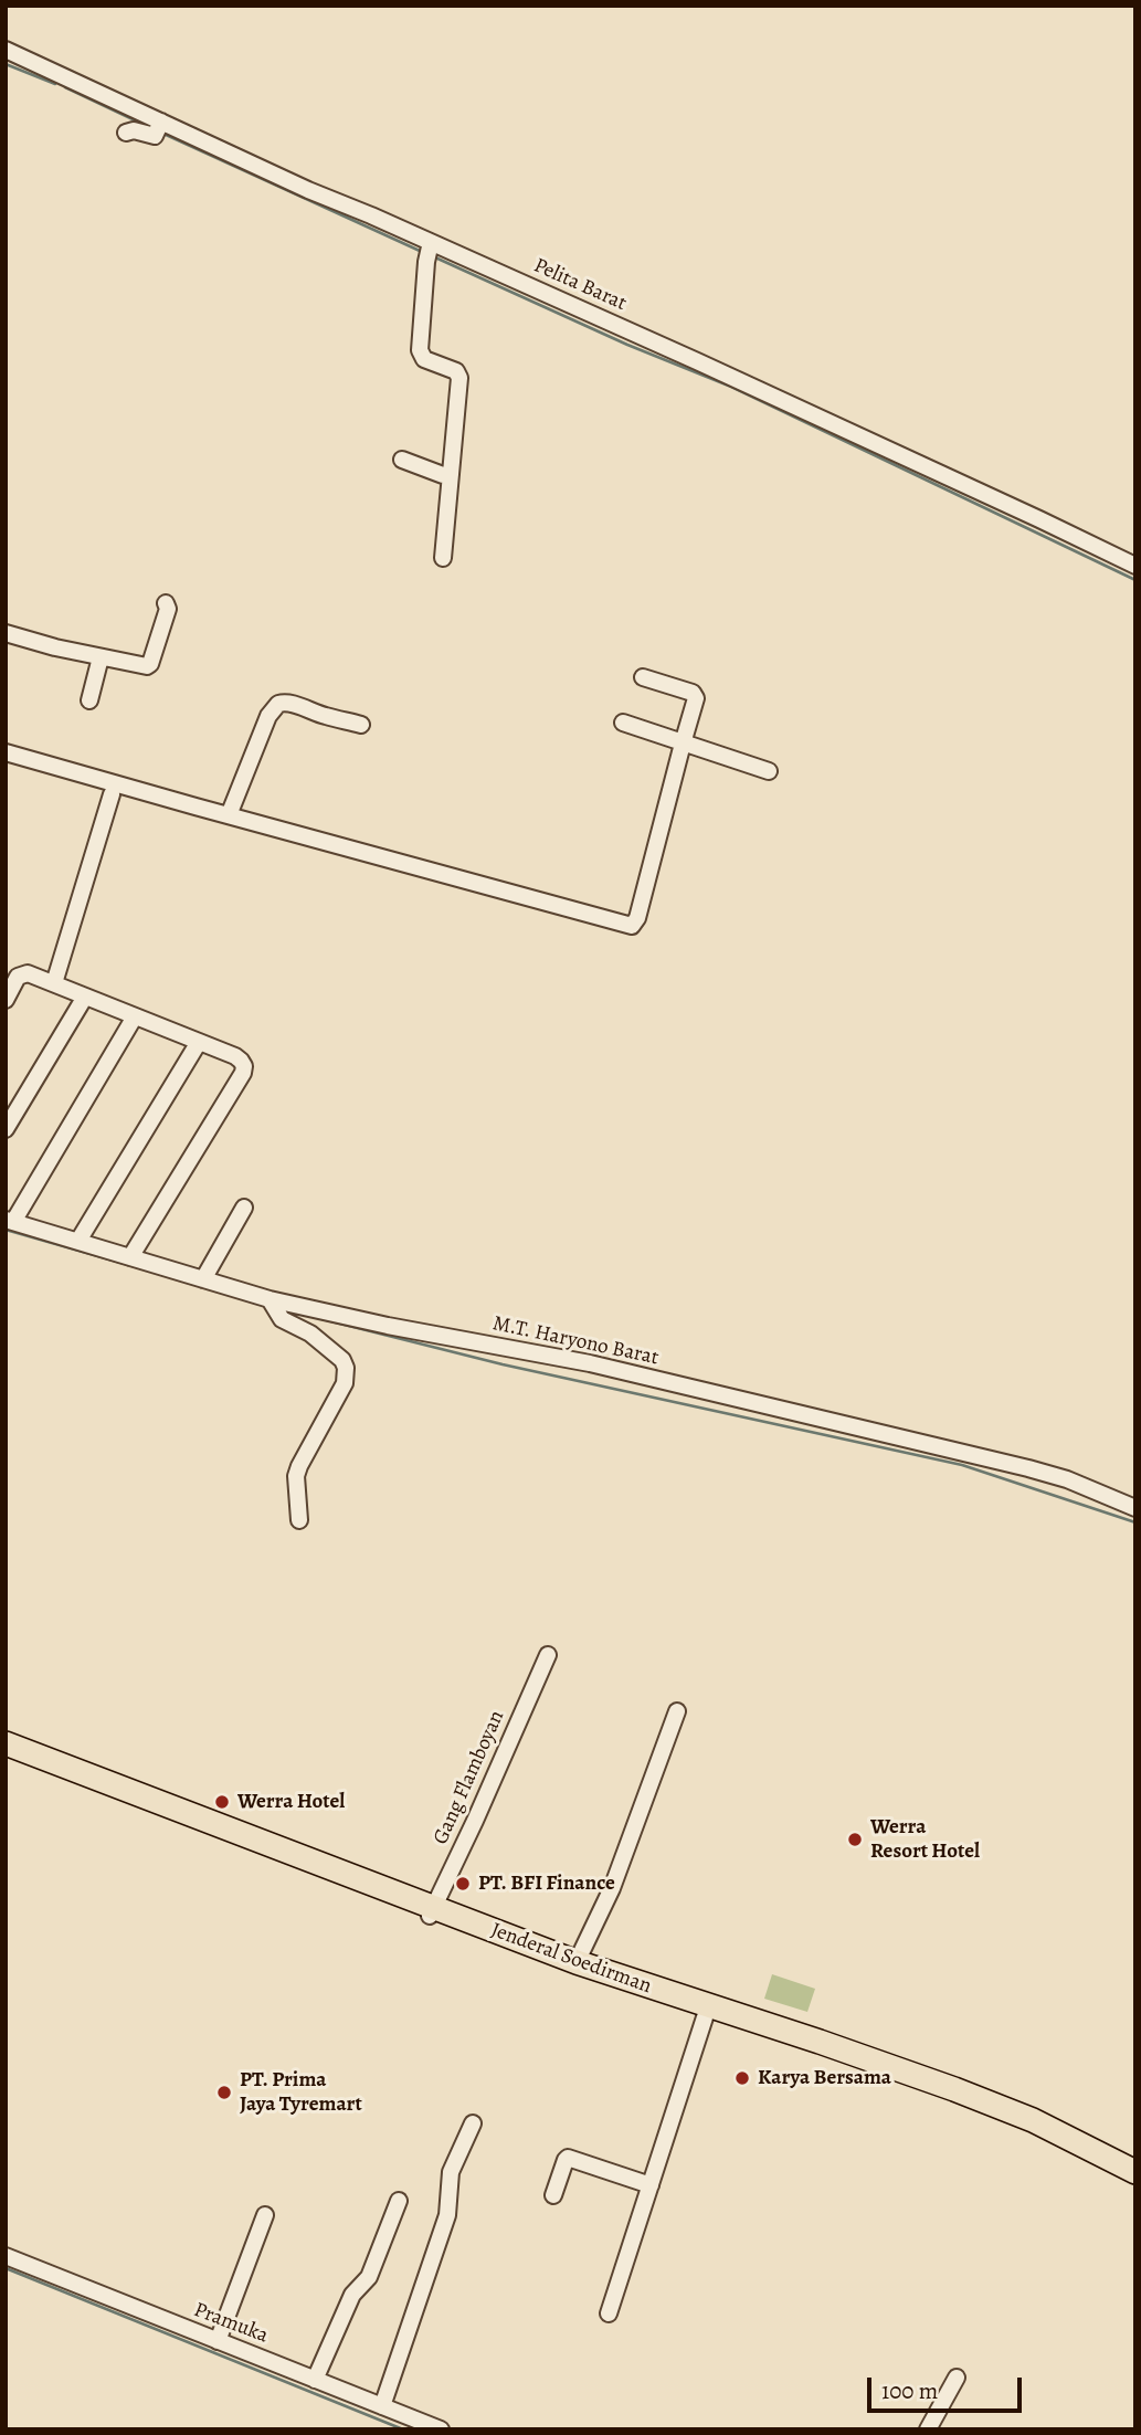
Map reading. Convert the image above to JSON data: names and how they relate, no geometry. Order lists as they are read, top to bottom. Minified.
{"streets":{"highway":["Jenderal Soedirman"],"street":["Pelita Barat","M.T. Haryono Barat","Gang Flamboyan","Pramuka"]},"crossings":[["Gang Flamboyan","Jenderal Soedirman"]],"places":["Werra Hotel","Werra Resort Hotel","PT. BFI Finance","Karya Bersama","PT. Prima Jaya Tyremart"],"scale_bar":"100 m"}
